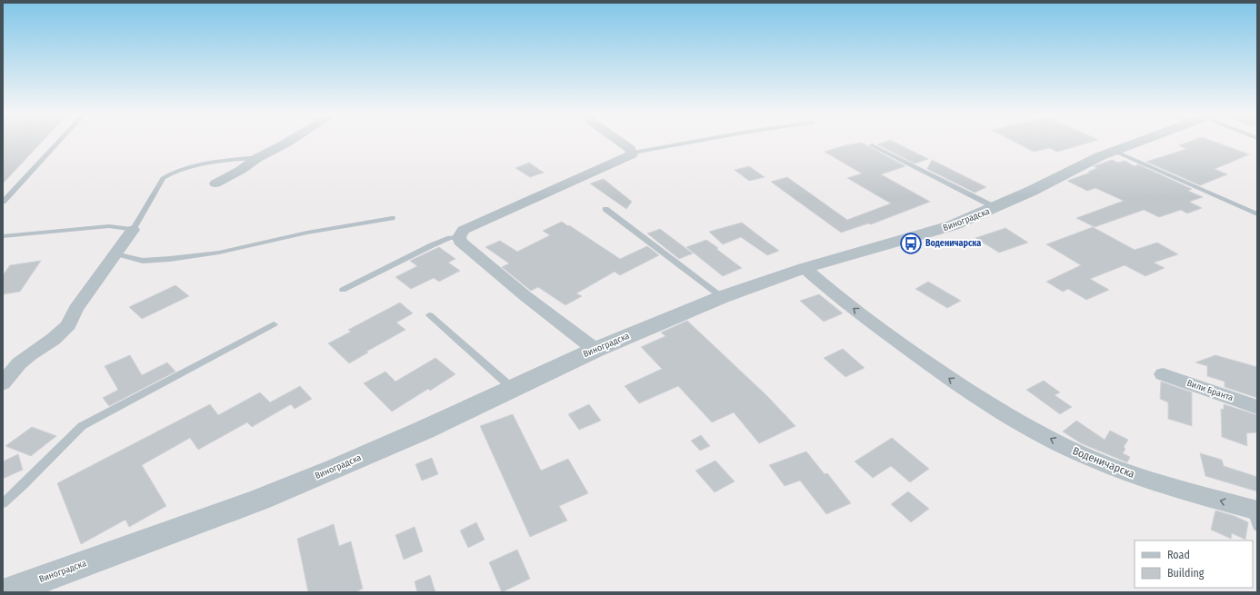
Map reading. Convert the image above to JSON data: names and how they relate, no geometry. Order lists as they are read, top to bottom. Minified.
{"streets":{"street":["Виноградска","Вили Бранта","Воденичарска"]},"crossings":[["Виноградска","Воденичарска"]],"one_way":["Воденичарска"],"places":{"bus stop":["Воденичарска"]},"legend":["Road","Building"]}
